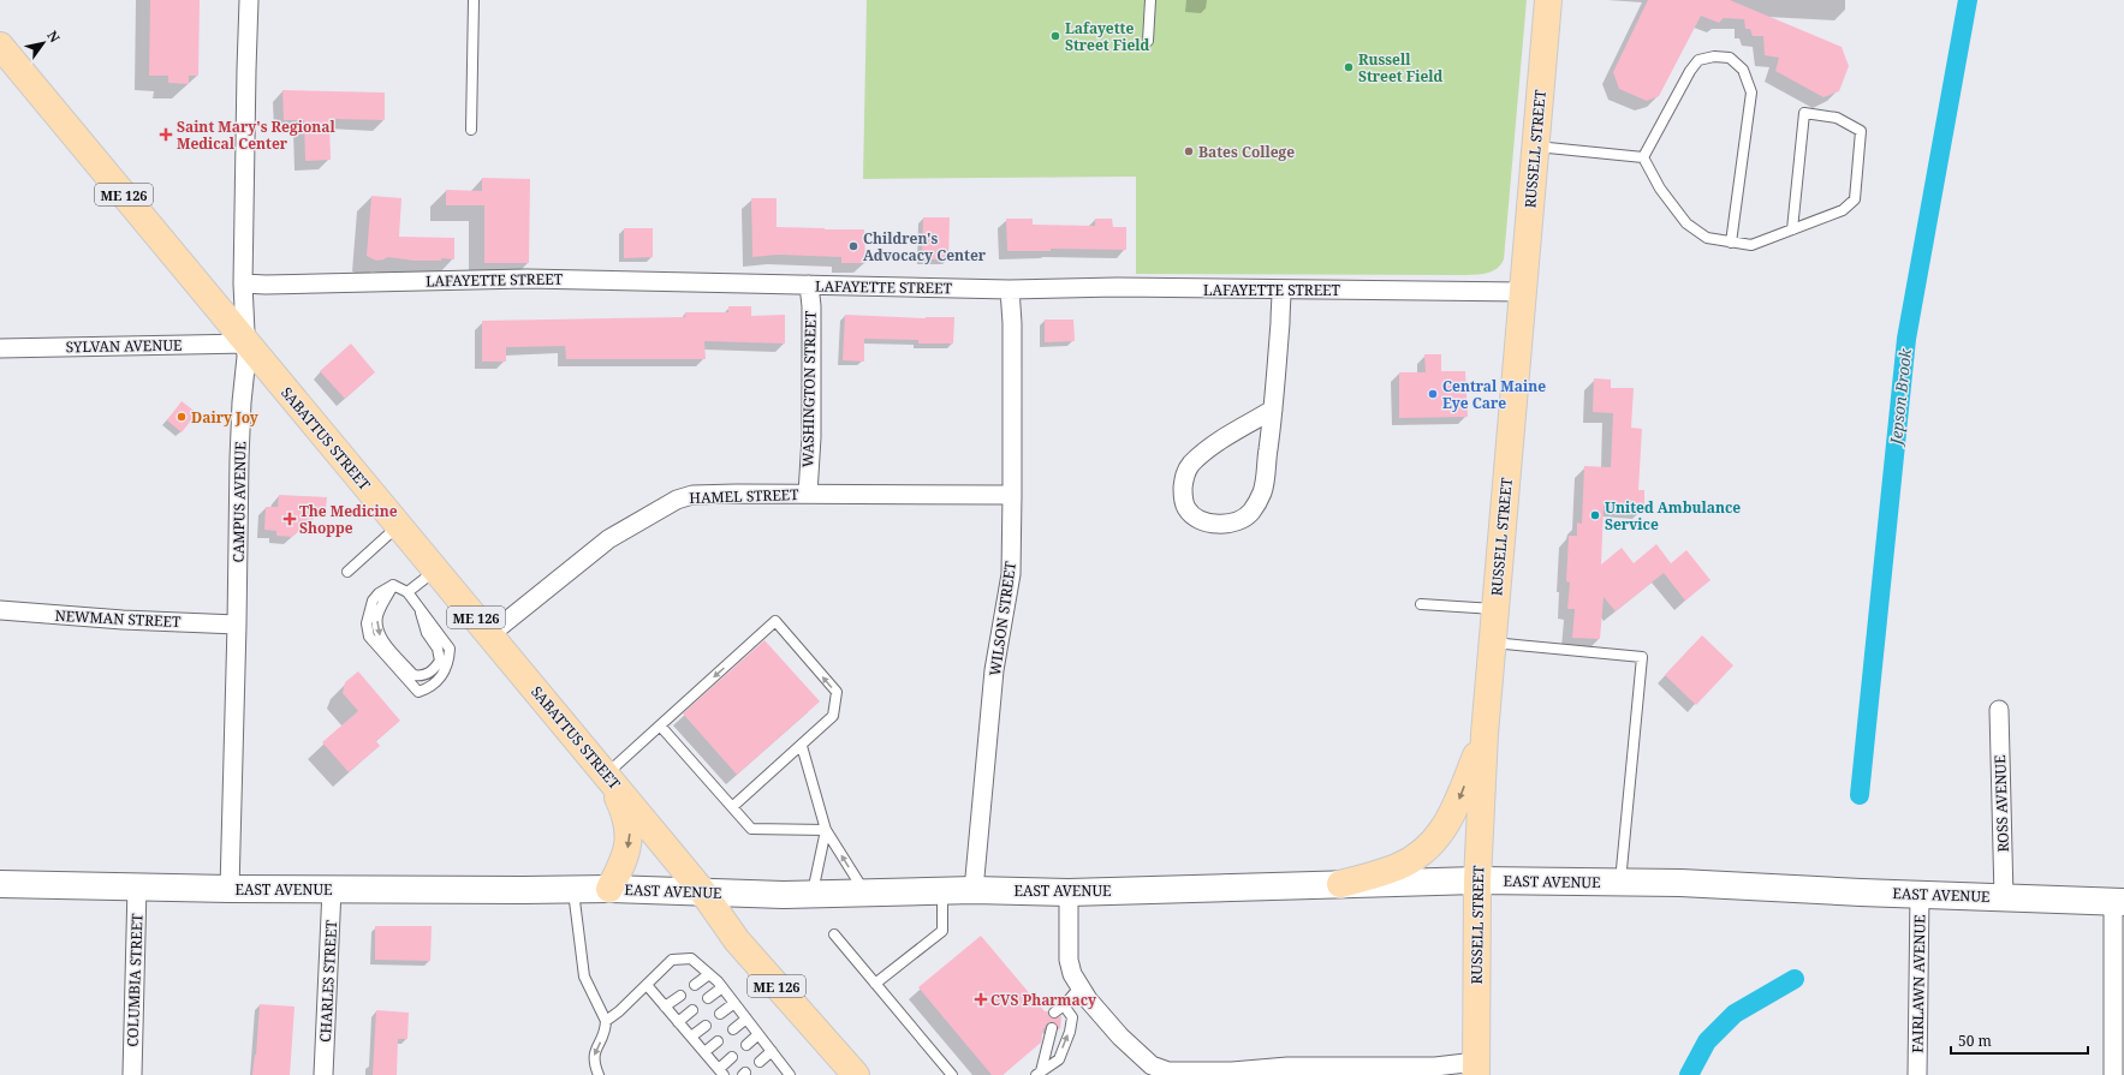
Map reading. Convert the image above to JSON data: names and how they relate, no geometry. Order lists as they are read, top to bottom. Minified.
{"streets":{"main road":["RUSSELL STREET","ME 126","SABATTUS STREET","EAST AVENUE"],"street":["LAFAYETTE STREET","SYLVAN AVENUE","WASHINGTON STREET","HAMEL STREET","CAMPUS AVENUE","NEWMAN STREET","WILSON STREET","ROSS AVENUE","COLUMBIA STREET","CHARLES STREET","FAIRLAWN AVENUE"]},"crossings":[["RUSSELL STREET","LAFAYETTE STREET"],["RUSSELL STREET","EAST AVENUE"],["LAFAYETTE STREET","WASHINGTON STREET"],["LAFAYETTE STREET","CAMPUS AVENUE"],["LAFAYETTE STREET","WILSON STREET"],["SYLVAN AVENUE","SABATTUS STREET"],["SYLVAN AVENUE","CAMPUS AVENUE"],["WASHINGTON STREET","HAMEL STREET"],["SABATTUS STREET","HAMEL STREET"],["SABATTUS STREET","CAMPUS AVENUE"],["SABATTUS STREET","EAST AVENUE"],["HAMEL STREET","WILSON STREET"],["CAMPUS AVENUE","NEWMAN STREET"],["CAMPUS AVENUE","EAST AVENUE"],["WILSON STREET","EAST AVENUE"],["ROSS AVENUE","EAST AVENUE"],["EAST AVENUE","COLUMBIA STREET"],["EAST AVENUE","CHARLES STREET"],["EAST AVENUE","FAIRLAWN AVENUE"]],"water":["Jepson Brook"],"places":{"other":["Lafayette Street Field","Russell Street Field","Bates College","Children's Advocacy Center","Central Maine Eye Care","Dairy Joy","United Ambulance Service"],"health":["Saint Mary's Regional Medical Center","The Medicine Shoppe","CVS Pharmacy"]},"scale_bar":"50 m","north":"top right"}
